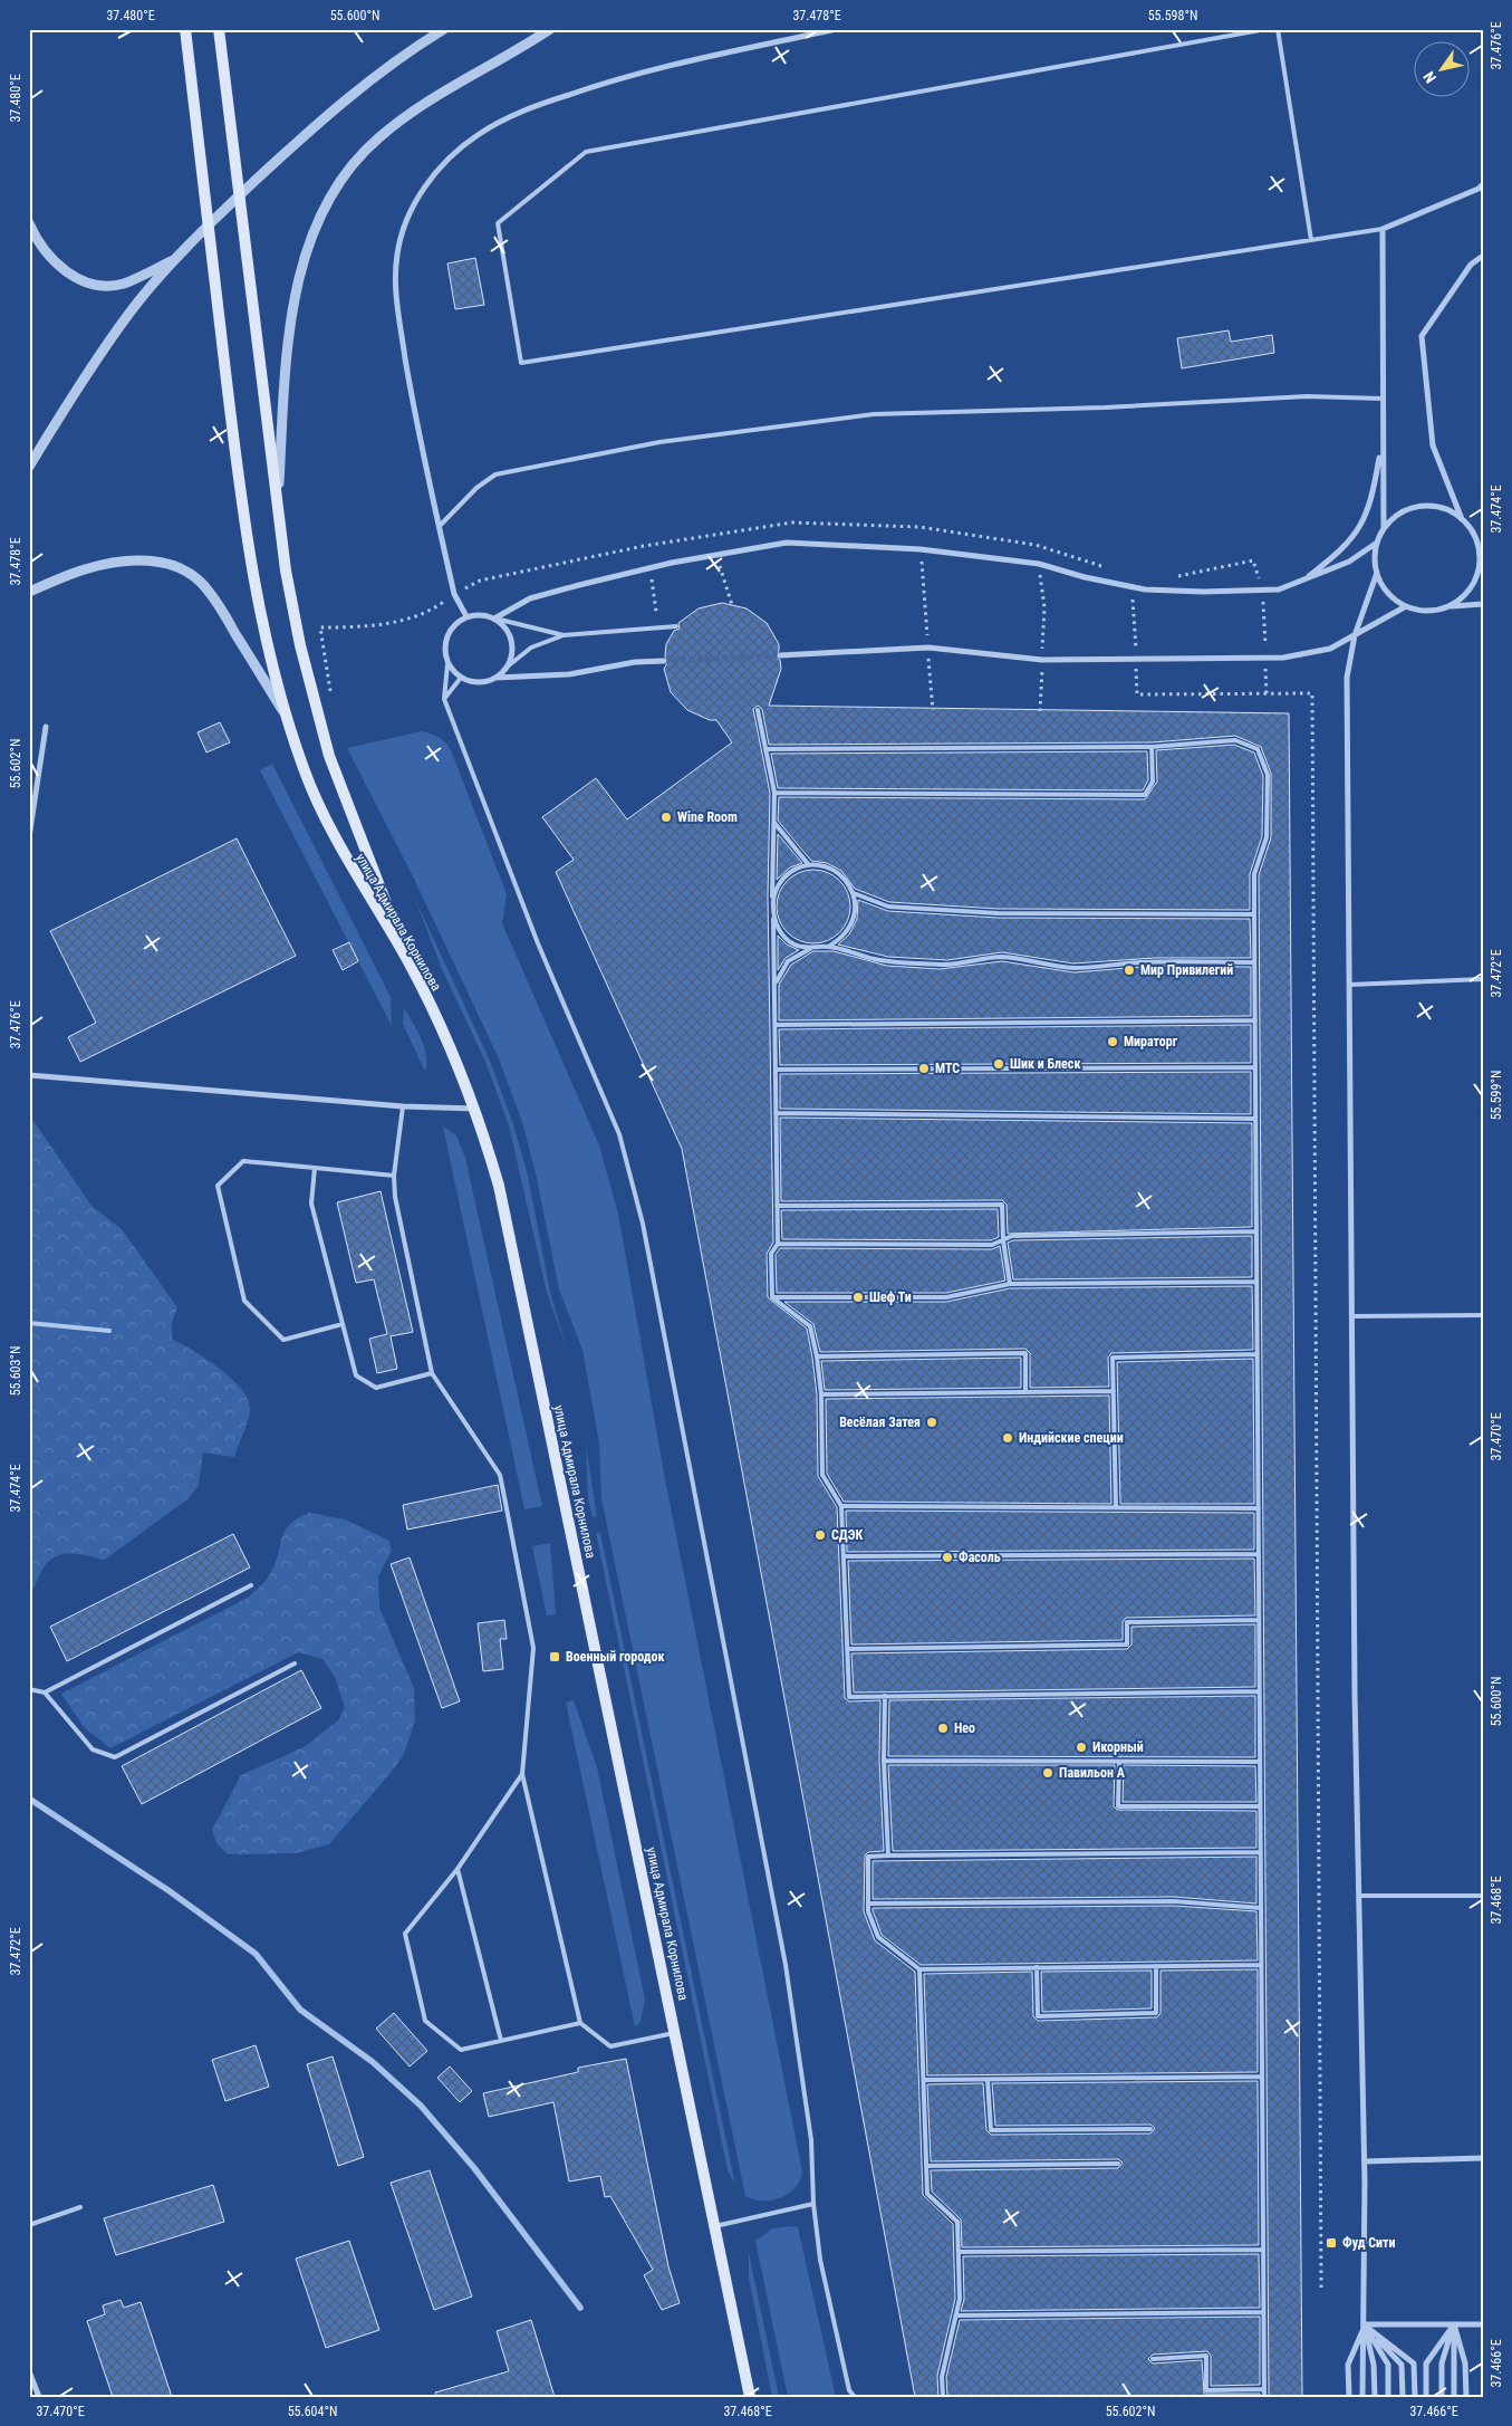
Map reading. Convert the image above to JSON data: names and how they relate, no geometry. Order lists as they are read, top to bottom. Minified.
{"streets":{"main road":["улица Адмирала Корнилова"]},"places":{"other":["Wine Room","Мир Привилегий","Мираторг","Шик и Блеск","МТС","Шеф Ти","Весёлая Затея","Индийские специи","СДЭК","Фасоль","Нео","Икорный","Павильон А"],"transit":["Военный городок","Фуд Сити"]},"north":"bottom left","coordinates":["37.480°E","55.600°N","37.478°E","55.598°N","37.476°E","37.474°E","55.602°N","37.472°E","55.599°N","55.603°N","37.470°E","37.468°E","37.466°E","55.604°N"]}
